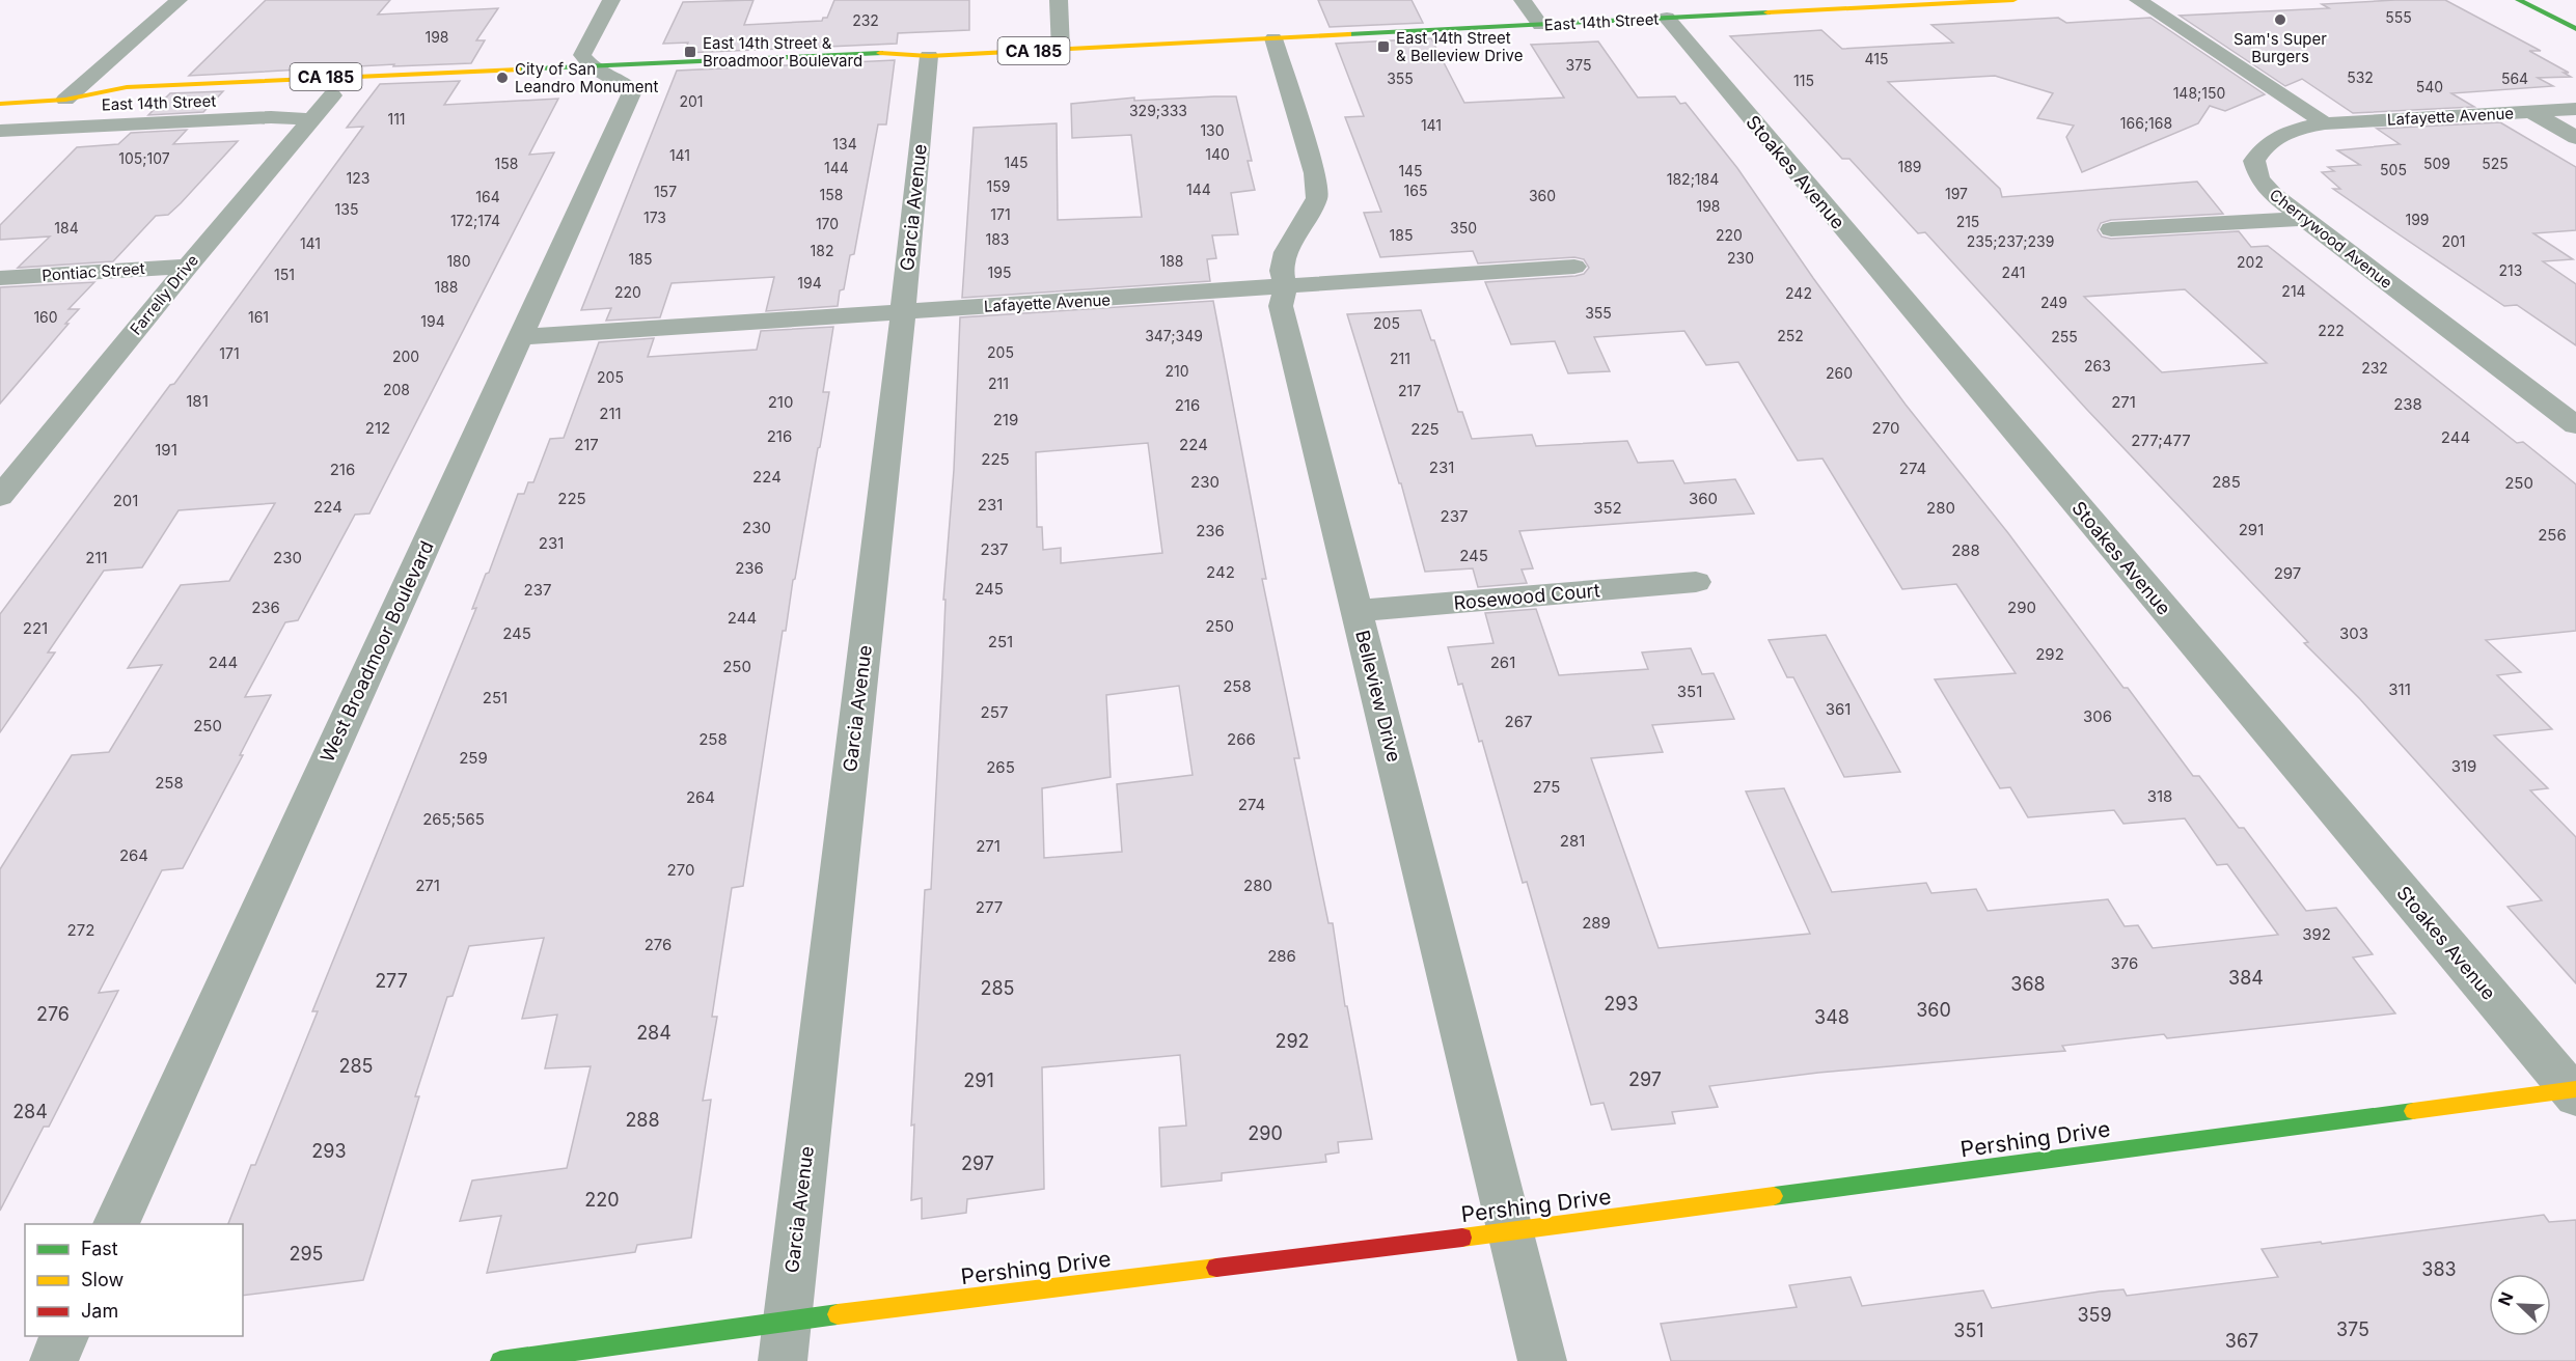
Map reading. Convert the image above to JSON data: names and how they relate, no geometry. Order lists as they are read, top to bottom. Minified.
{"streets":{"main road":["East 14th Street","CA 185","Pershing Drive"],"street":["Lafayette Avenue","Stoakes Avenue","Garcia Avenue","Cherrywood Avenue","Pontiac Street","Farrelly Drive","Rosewood Court","West Broadmoor Boulevard","Belleview Drive"]},"crossings":[["East 14th Street","CA 185"],["East 14th Street","Stoakes Avenue"],["East 14th Street","Garcia Avenue"],["East 14th Street","Farrelly Drive"],["East 14th Street","West Broadmoor Boulevard"],["East 14th Street","Belleview Drive"],["Lafayette Avenue","Garcia Avenue"],["Lafayette Avenue","Cherrywood Avenue"],["Lafayette Avenue","West Broadmoor Boulevard"],["Lafayette Avenue","Belleview Drive"],["Stoakes Avenue","Pershing Drive"],["Garcia Avenue","Pershing Drive"],["Pontiac Street","Farrelly Drive"],["Rosewood Court","Belleview Drive"],["Belleview Drive","Pershing Drive"]],"places":{"other":["Sam's Super Burgers","City of San Leandro Monument"],"transit":["East 14th Street & Belleview Drive","East 14th Street & Broadmoor Boulevard"]},"house_numbers":["555","232","198","415","375","532","355","564","115","540","148;150","201","329;333","111","166;168","141","130","134","140","141","105;107","145","158","509","525","189","144","505","145","123","182;184","159","144","165","157","197","158","360","164","198","135","171","173","199","172;174","215","170","184","350","185","220","183","235;237;239","201","141","182","230","185","180","188","202","213","195","241","151","194","188","214","220","242","249","355","160","161","194","205","222","347;349","252","255","205","171","200","211","263","232","210","260","205","211","208","217","181","210","271","238","216","211","219","212","270","225","216","244","277;477","217","224","191","225","231","274","216","224","230","285","250","225","360","201","231","224","352","280","237","230","291","236","256","231","237","288","245","211","230","236","242","297","245","237","236","290","244","250","221","245","303","251","292","244","261","250","258","311","351","251","361","257","306","267","250","258","266","259","319","265","258","275","318","264","274","265;565","281","271","264","270","271","280","277","289","272","392","276","286","376","384","277","368","285","293","360","276","348","284","292","285","297","291","284","288","290","293","297","220","295","383","359","375","351","367"],"legend":["Fast","Slow","Jam"],"north":"top left"}
